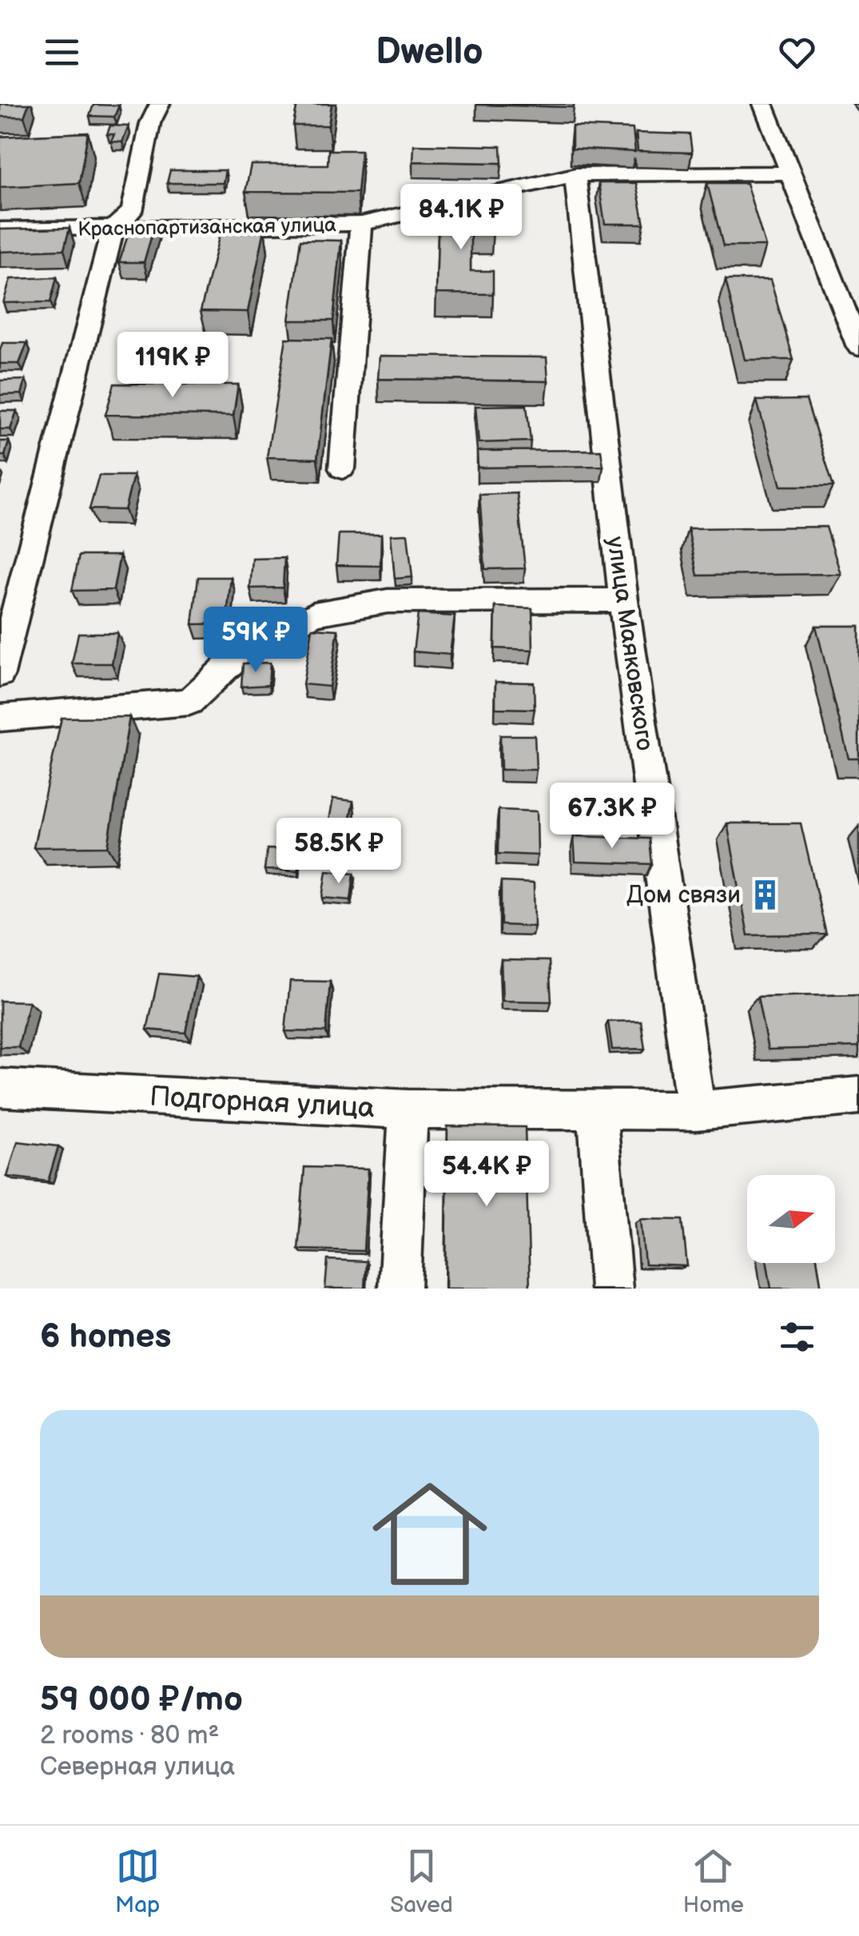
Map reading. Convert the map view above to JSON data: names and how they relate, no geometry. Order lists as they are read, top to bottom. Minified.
{"streets":{"street":["Краснопартизанская улица","улица Маяковского","Подгорная улица"]},"crossings":[["Краснопартизанская улица","улица Маяковского"],["улица Маяковского","Подгорная улица"]],"places":{"building":["Дом связи"]},"north":"right","page":{"header":"Dwello","price":["84.1K ₽","119K ₽","59K ₽","67.3K ₽","58.5K ₽","54.4K ₽"],"heading":"6 homes","list":[{"name":"59 000 ₽/mo","note":"2 rooms · 80 m² · Северная улица"}],"tabs":["Map","Saved","Home"]}}
